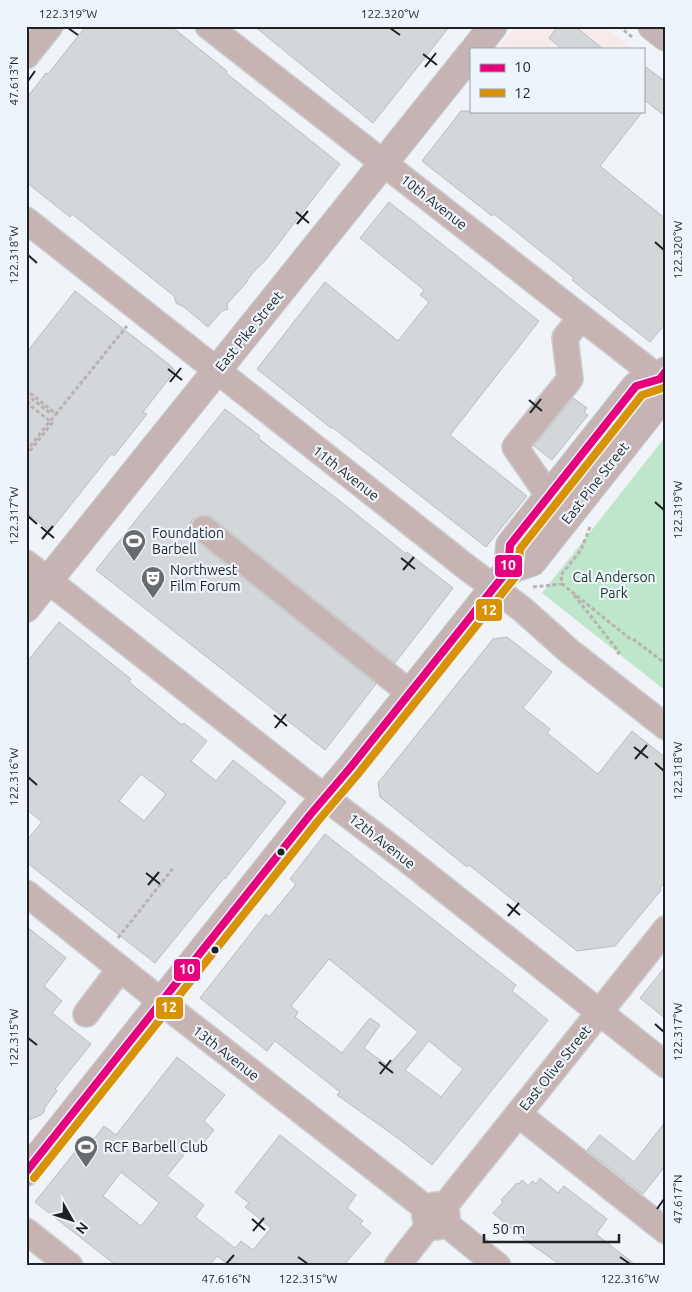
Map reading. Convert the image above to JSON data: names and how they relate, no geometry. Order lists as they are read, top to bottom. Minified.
{"streets":{"main road":["East Pike Street","East Pine Street"],"street":["10th Avenue","11th Avenue","12th Avenue","13th Avenue","East Olive Street"]},"crossings":[["10th Avenue","East Pike Street"],["10th Avenue","East Pine Street"],["East Pike Street","11th Avenue"],["East Pike Street","12th Avenue"],["11th Avenue","East Pine Street"],["12th Avenue","East Olive Street"],["13th Avenue","East Olive Street"]],"parks":["Cal Anderson Park"],"places":{"sports":["Foundation Barbell","RCF Barbell Club"],"theatre":["Northwest Film Forum"]},"lines":["transit line 10","transit line 12"],"legend":["10","12"],"scale_bar":"50 m","north":"bottom right","coordinates":["122.319°W","122.320°W","47.613°N","122.318°W","122.317°W","122.316°W","122.315°W","47.617°N","47.616°N"]}
